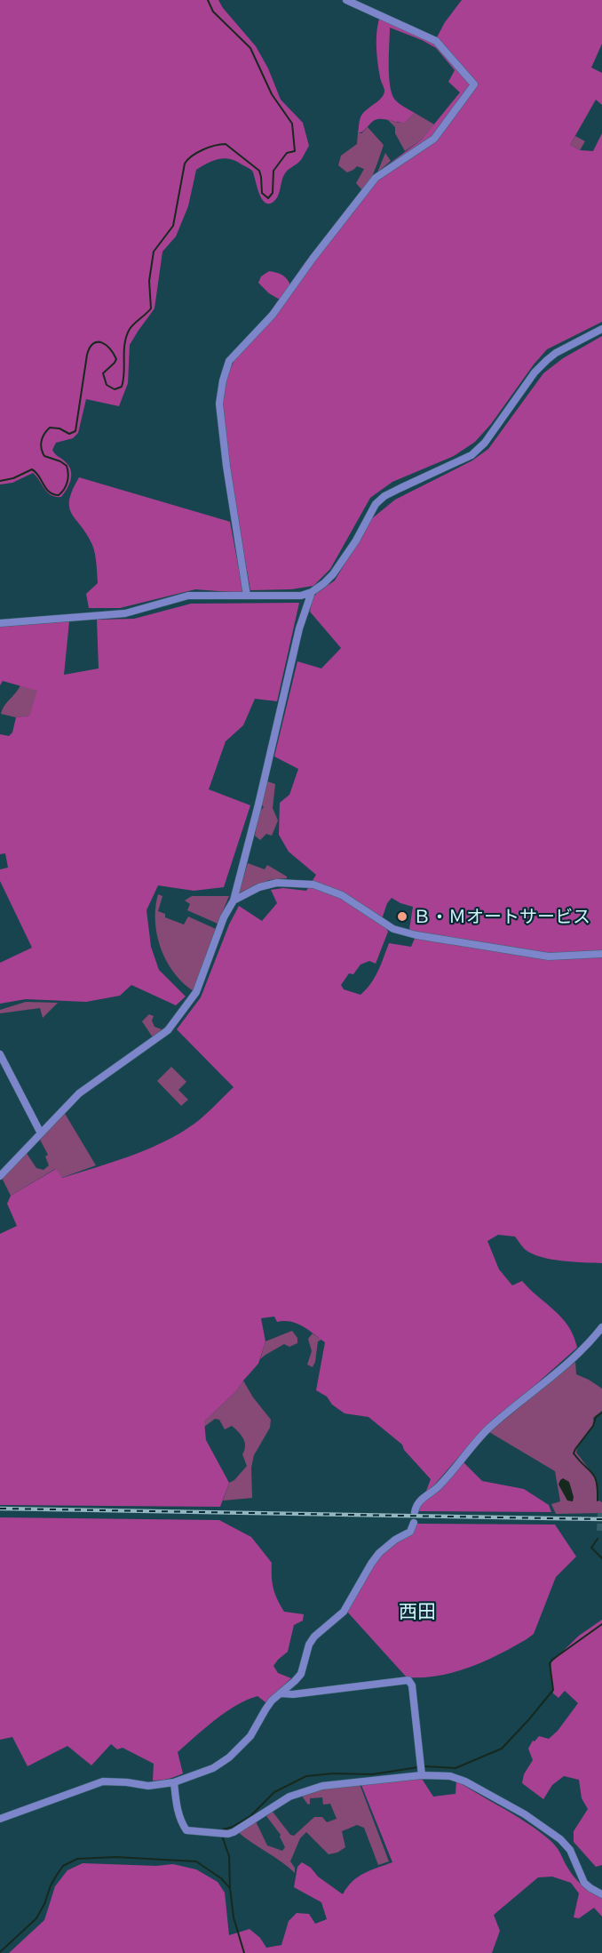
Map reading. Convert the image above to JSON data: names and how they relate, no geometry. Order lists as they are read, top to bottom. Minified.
{"districts":["西田"],"places":["Ｂ・Ｍオートサービス"]}
